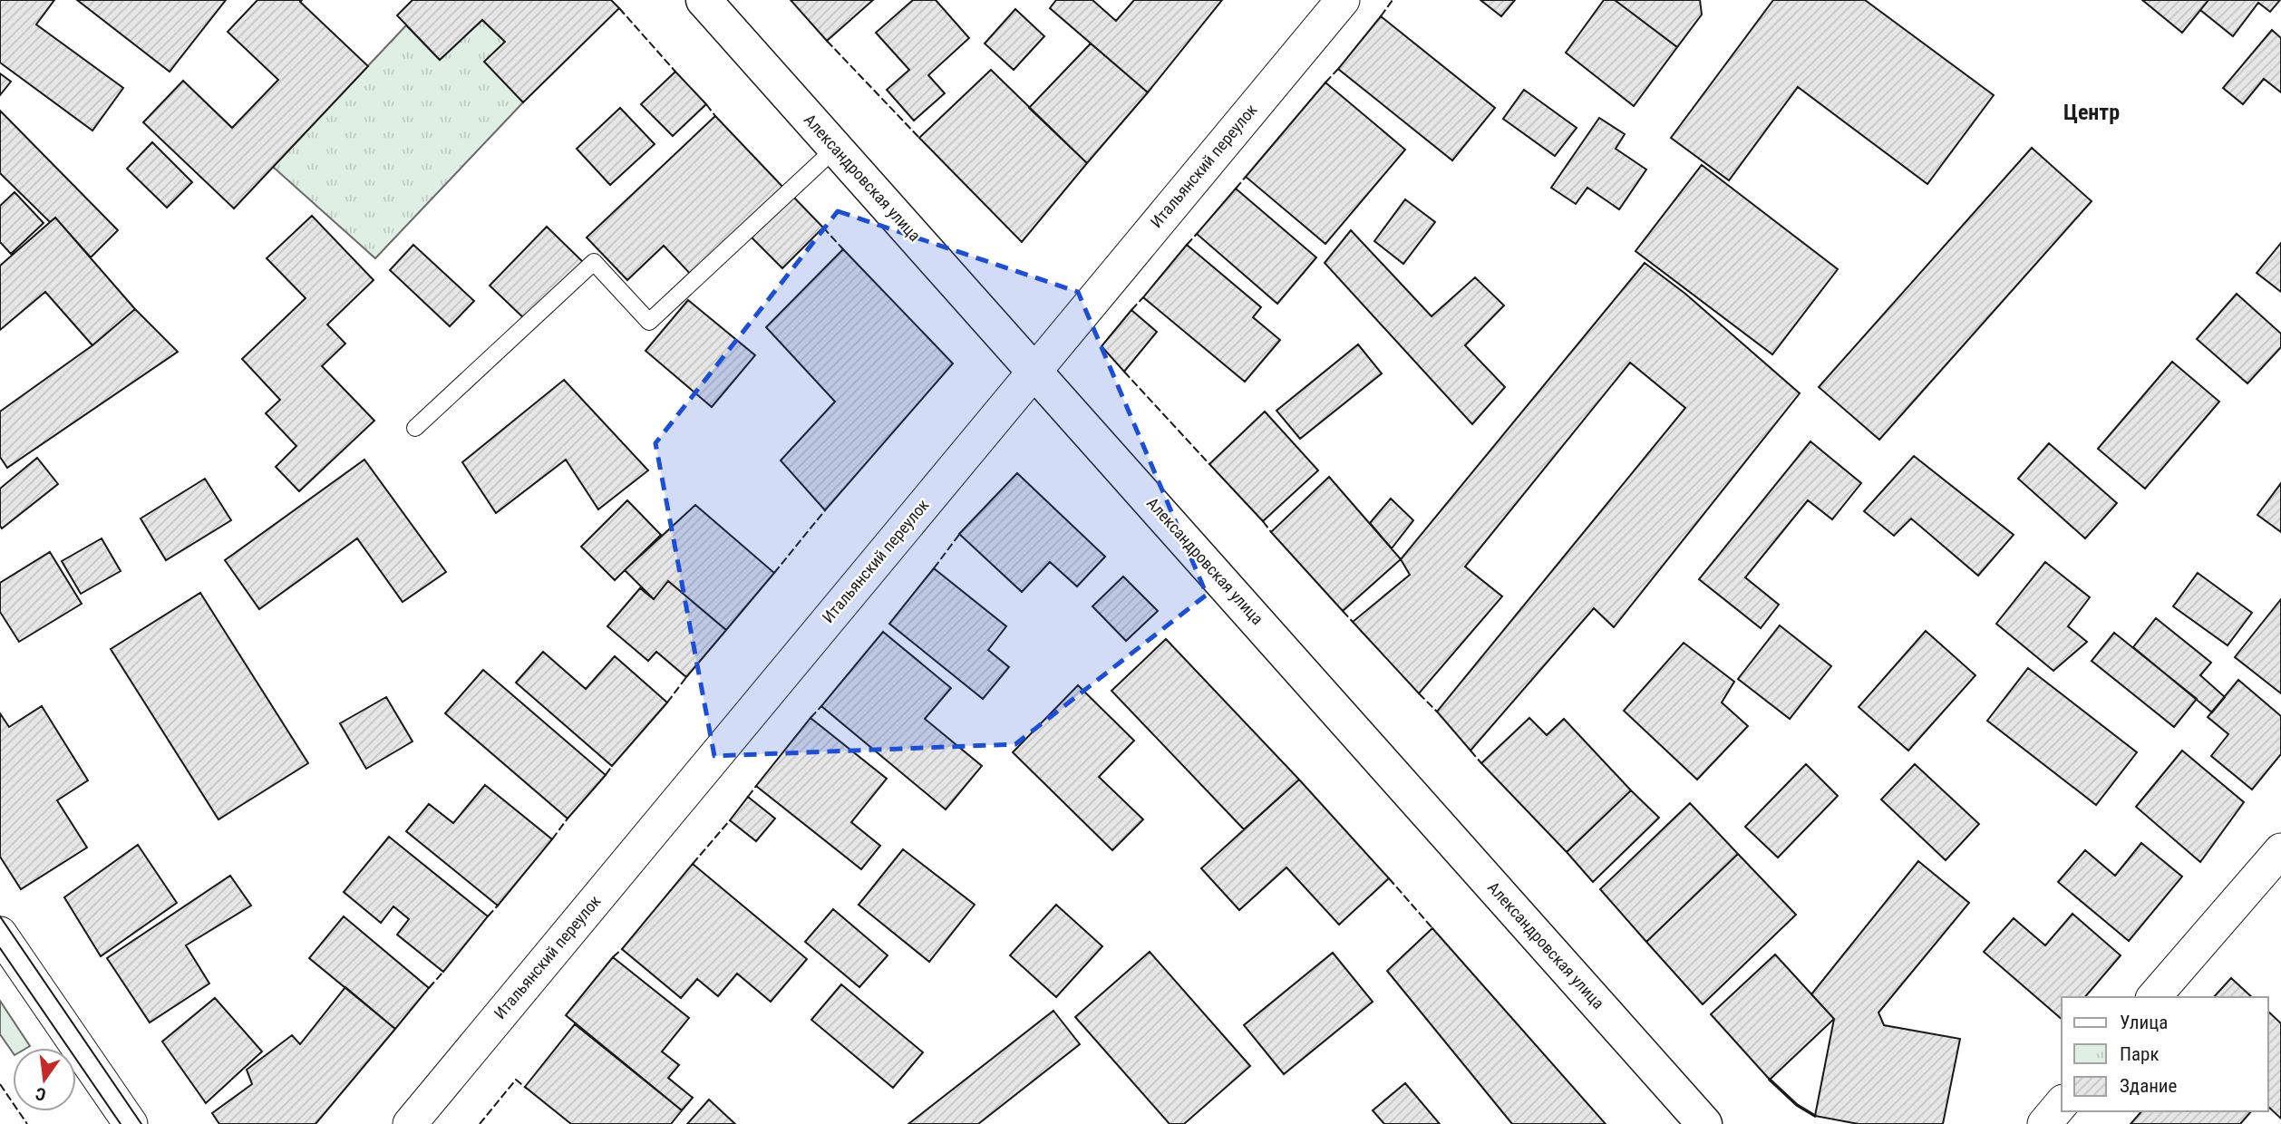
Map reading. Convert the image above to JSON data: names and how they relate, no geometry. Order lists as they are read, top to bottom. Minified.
{"streets":{"street":["Итальянский переулок","Александровская улица"]},"crossings":[["Итальянский переулок","Александровская улица"]],"districts":["Центр"],"legend":["Улица","Парк","Здание"],"north":"bottom"}
